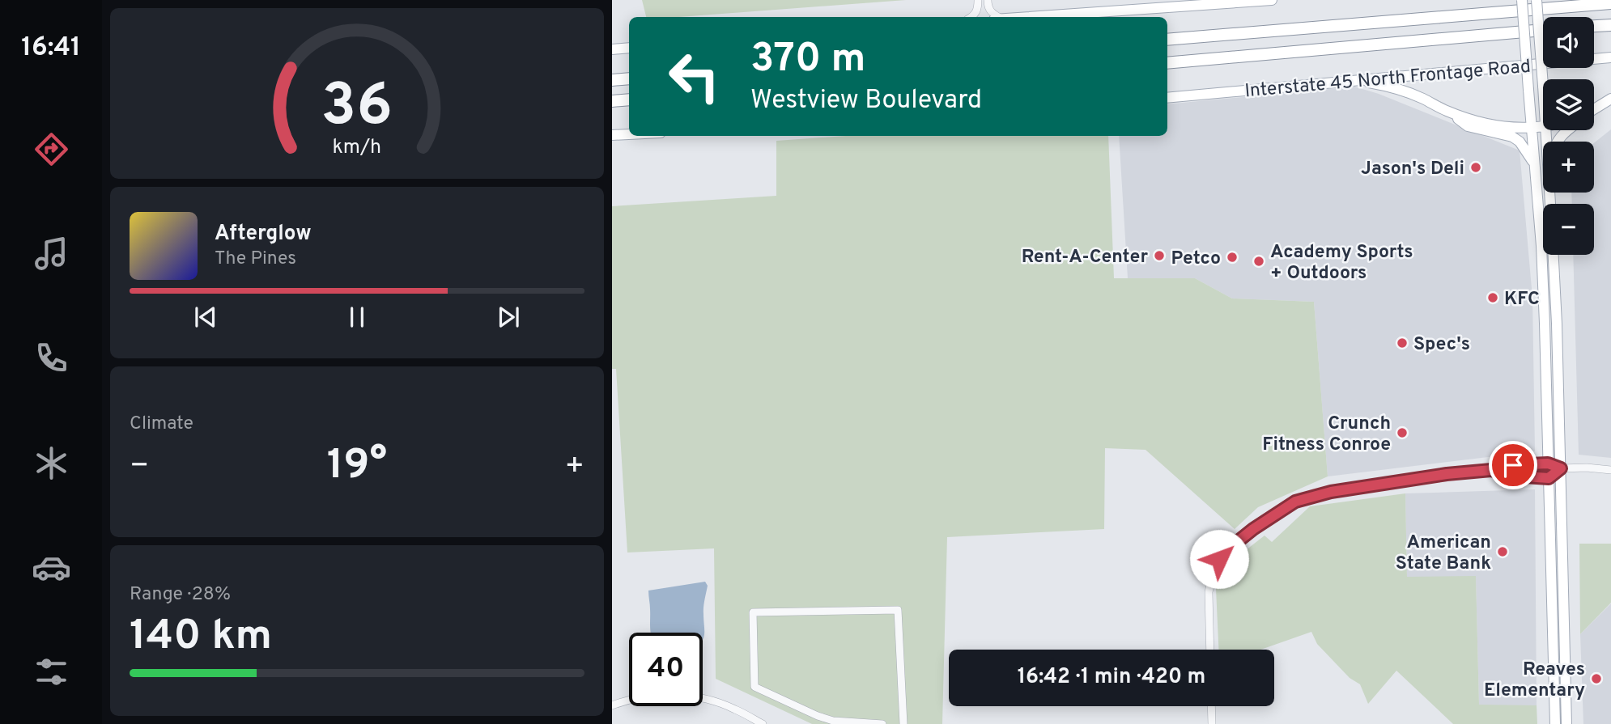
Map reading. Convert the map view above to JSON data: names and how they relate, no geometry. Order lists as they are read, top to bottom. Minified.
{"streets":{"main road":["Interstate 45 North Frontage Road"]},"places":["Jason's Deli","Rent-A-Center","Petco","Academy Sports + Outdoors","KFC","Spec's","Crunch Fitness Conroe","American State Bank","Reaves Elementary"],"page":{"tabs":"16:41","map_buttons":["+","−"],"turn":["370 m","Westview Boulevard"],"song":["Afterglow","The Pines"],"tile":["Climate",["Range · 28%","140 km"]],"heat":["−","19°","+"],"limit":"40","trip":"16:42 · 1 min · 420 m","gauge":["36","km/h"]}}
